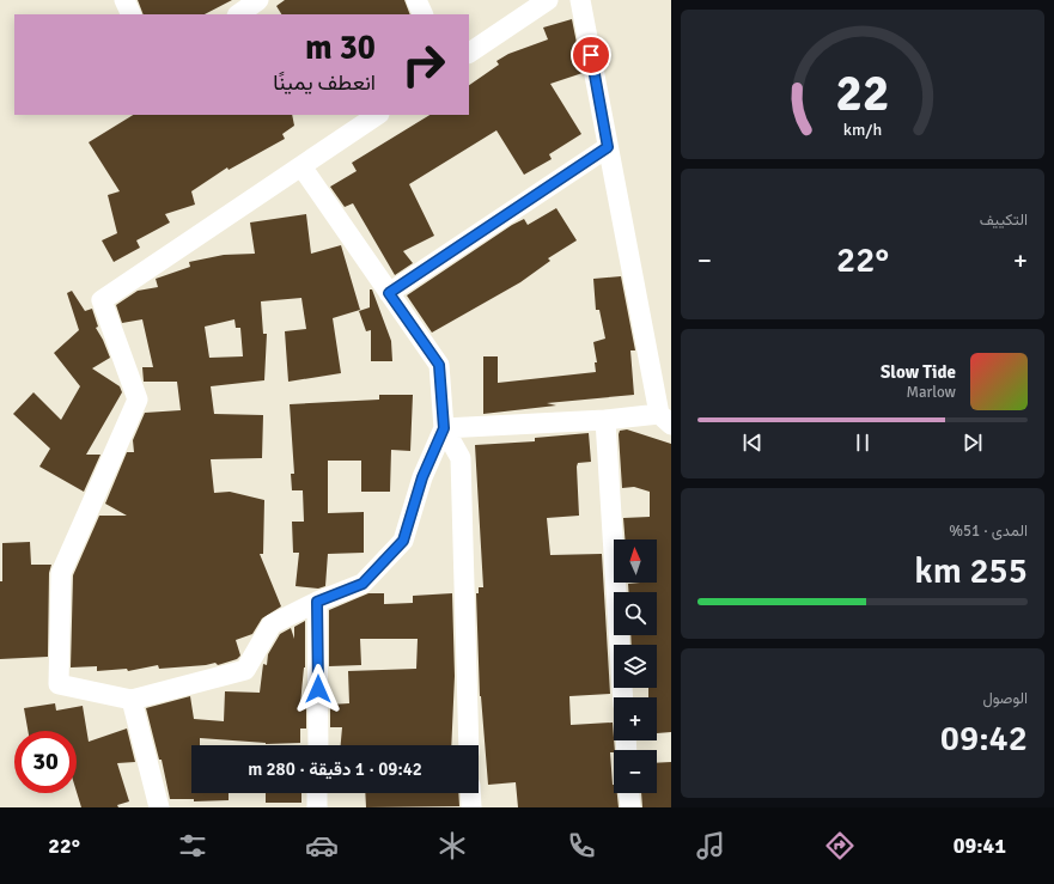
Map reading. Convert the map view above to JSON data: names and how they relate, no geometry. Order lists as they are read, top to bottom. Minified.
{"north":"top","page":{"turn":["30 m","انعطف يمينًا"],"tile":["التكييف",["المدى · 51%","255 km"],["الوصول","09:42"]],"heat":["−","22°","+"],"song":["Slow Tide","Marlow"],"map_buttons":["+","−"],"limit":"30","trip":"09:42 · 1 دقيقة · 280 m","tabs":["09:41","22°"],"gauge":["22","km/h"]}}
